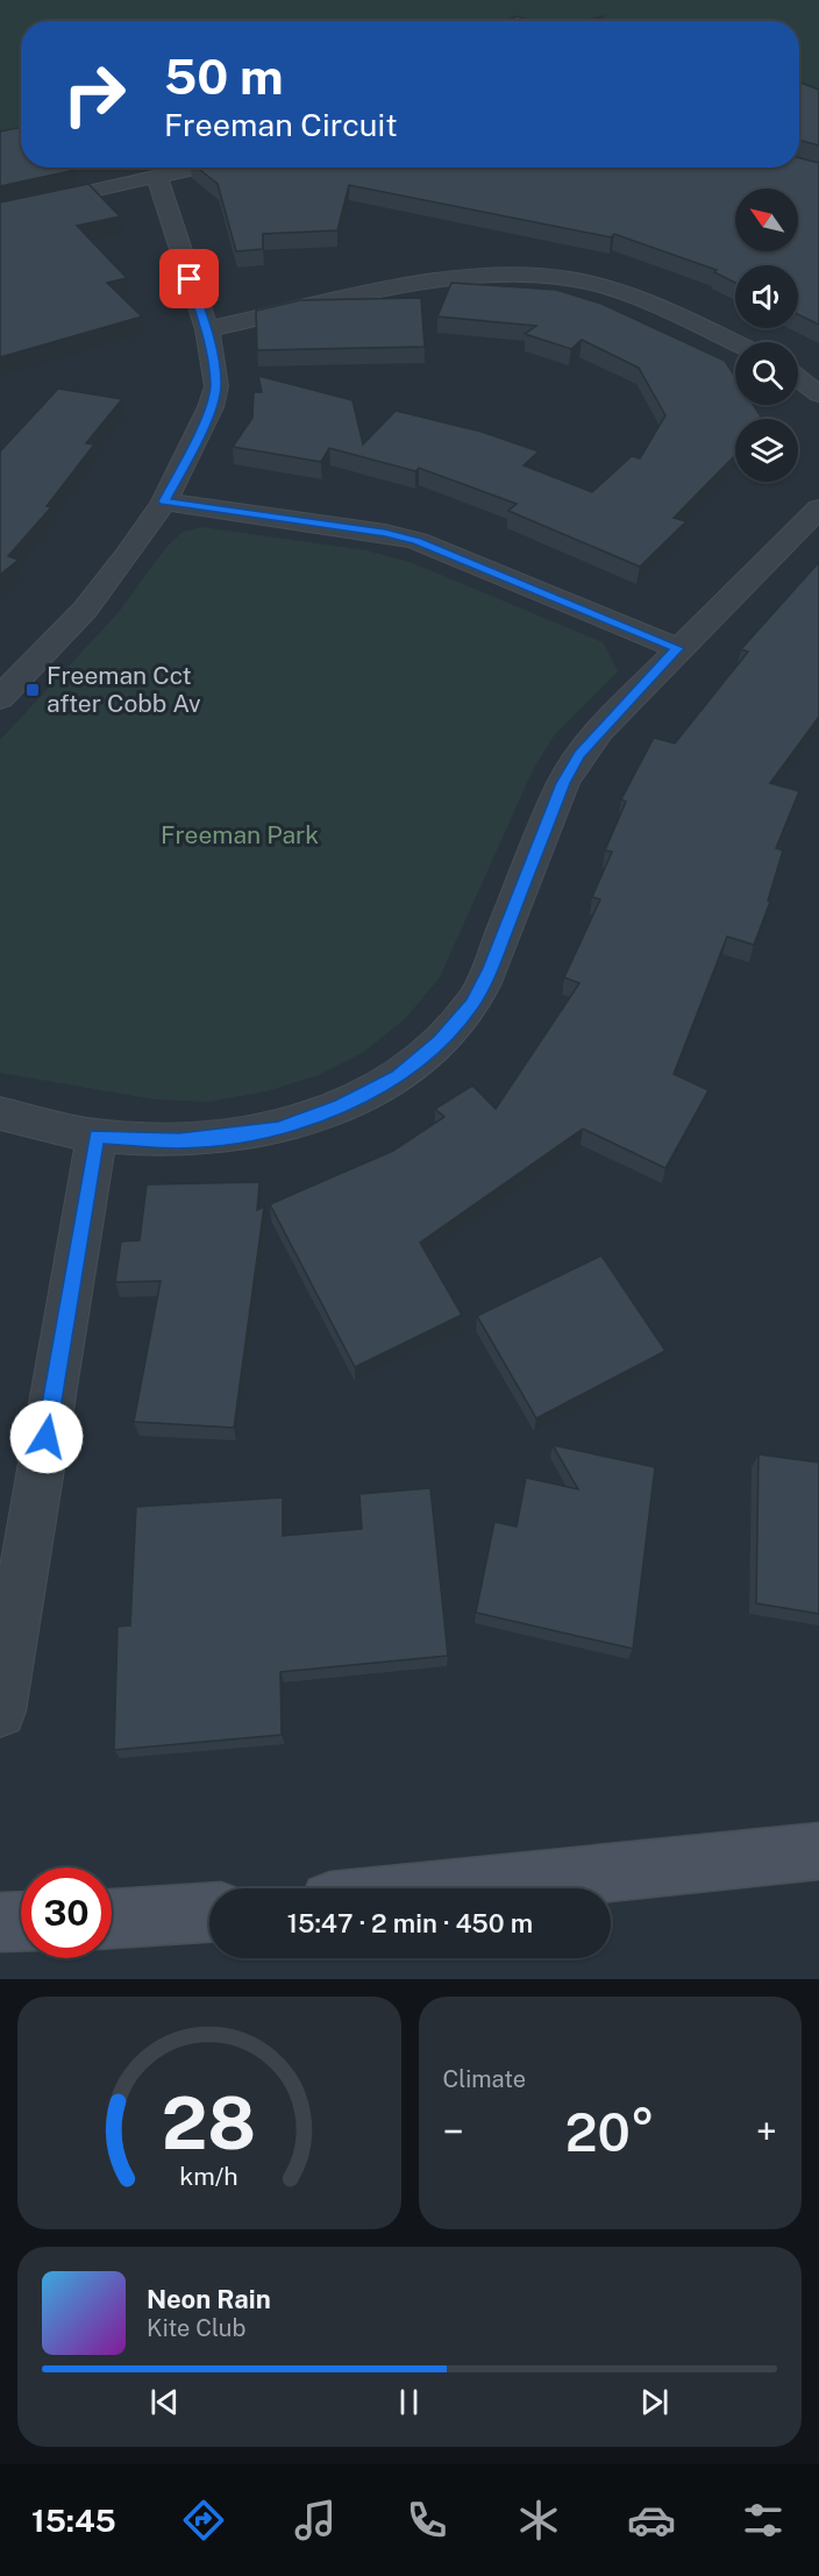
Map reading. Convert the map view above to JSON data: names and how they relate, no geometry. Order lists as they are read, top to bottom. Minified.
{"parks":["Freeman Park"],"places":{"transit":["Freeman Cct after Cobb Av"]},"north":"top left","page":{"turn":["50 m","Freeman Circuit"],"limit":"30","trip":"15:47 · 2 min · 450 m","tile":"Climate","heat":["−","20°","+"],"song":["Neon Rain","Kite Club"],"tabs":"15:45","gauge":["28","km/h"]}}
